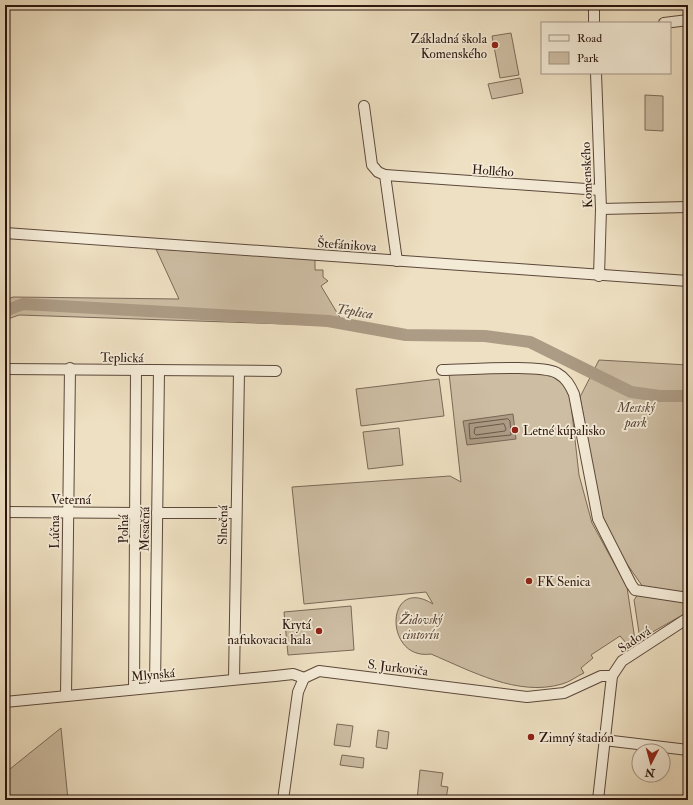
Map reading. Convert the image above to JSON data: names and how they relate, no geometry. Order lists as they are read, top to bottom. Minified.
{"streets":{"street":["Hollého","Komenského","Štefánikova","Teplická","Veterná","Slnečná","Poľná","Mesačná","Lúčna","Sadová","S. Jurkoviča","Mlynská"]},"crossings":[["Hollého","Komenského"],["Komenského","Štefánikova"],["Teplická","Slnečná"],["Teplická","Poľná"],["Teplická","Mesačná"],["Teplická","Lúčna"],["Veterná","Poľná"],["Veterná","Lúčna"],["Slnečná","Mlynská"],["Poľná","Mlynská"],["Mesačná","Mlynská"],["Lúčna","Mlynská"],["Sadová","S. Jurkoviča"],["S. Jurkoviča","Mlynská"]],"water":["Teplica"],"parks":["Mestský park","Židovský cintorín"],"places":["Základná škola Komenského","Letné kúpalisko","FK Senica","Krytá nafukovacia hala","Zimný štadión"],"legend":["Road","Park"],"north":"bottom"}
